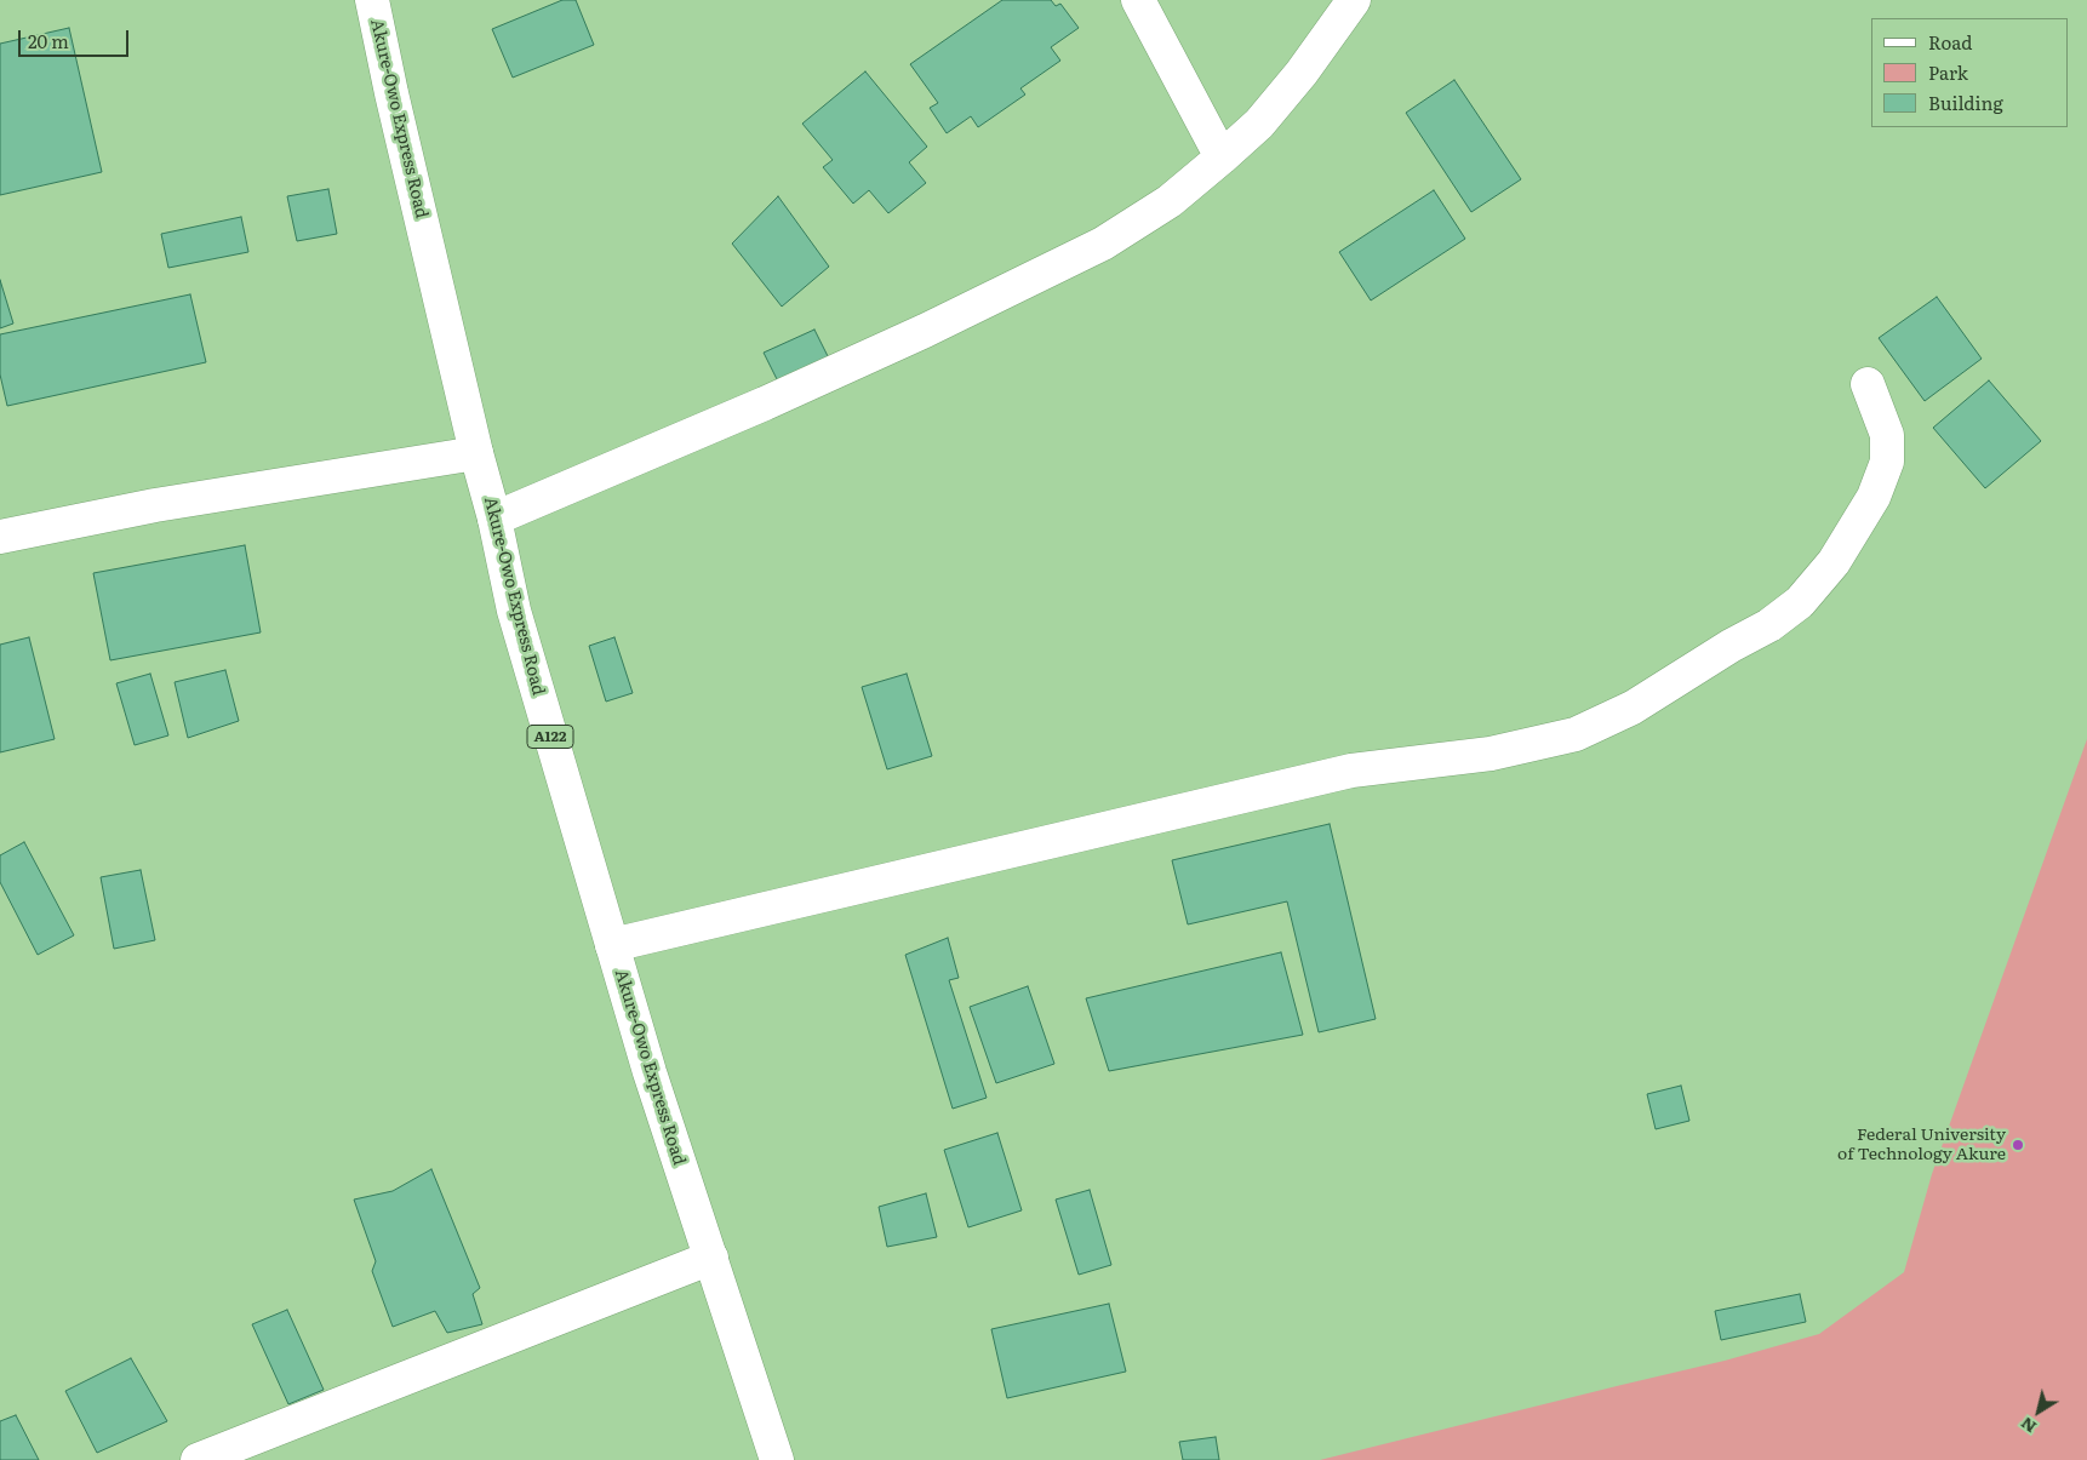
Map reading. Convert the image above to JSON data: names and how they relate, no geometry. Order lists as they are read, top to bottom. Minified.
{"streets":{"main road":["Akure-Owo Express Road","A122"]},"places":["Federal University of Technology Akure"],"legend":["Road","Park","Building"],"scale_bar":"20 m","north":"bottom left"}
